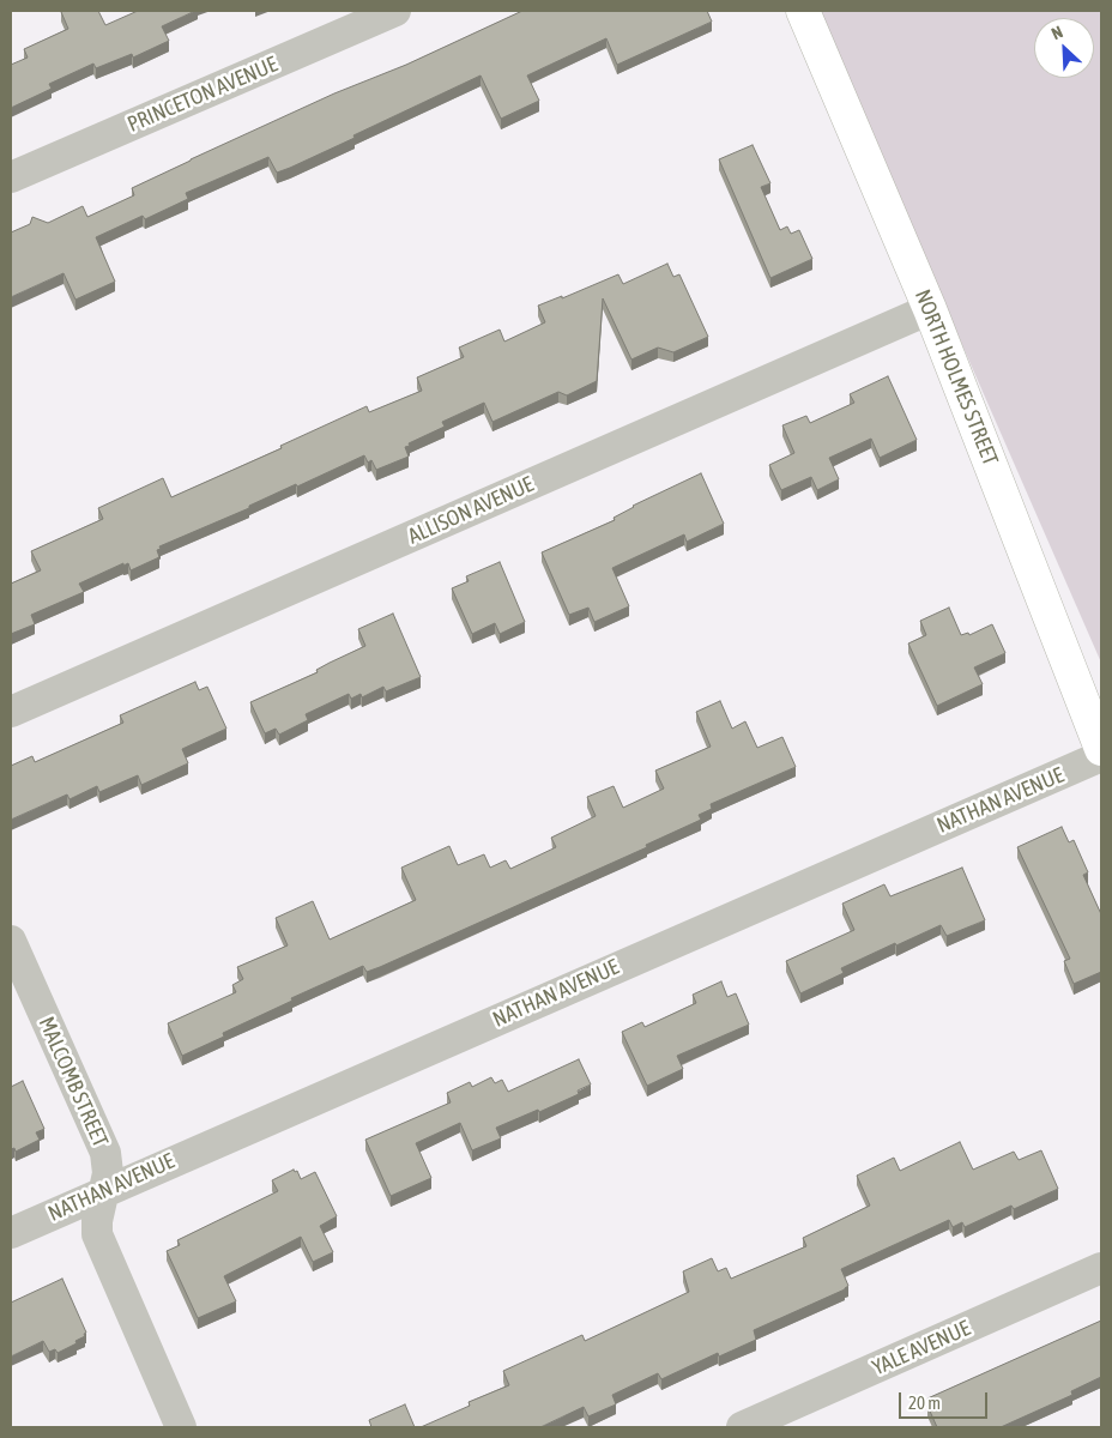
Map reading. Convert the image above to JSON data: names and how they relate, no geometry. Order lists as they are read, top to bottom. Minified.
{"streets":{"main road":["NORTH HOLMES STREET"],"street":["PRINCETON AVENUE","ALLISON AVENUE","NATHAN AVENUE","MALCOMB STREET","YALE AVENUE"]},"crossings":[["NORTH HOLMES STREET","ALLISON AVENUE"],["NATHAN AVENUE","MALCOMB STREET"]],"scale_bar":"20 m","north":"top left"}
